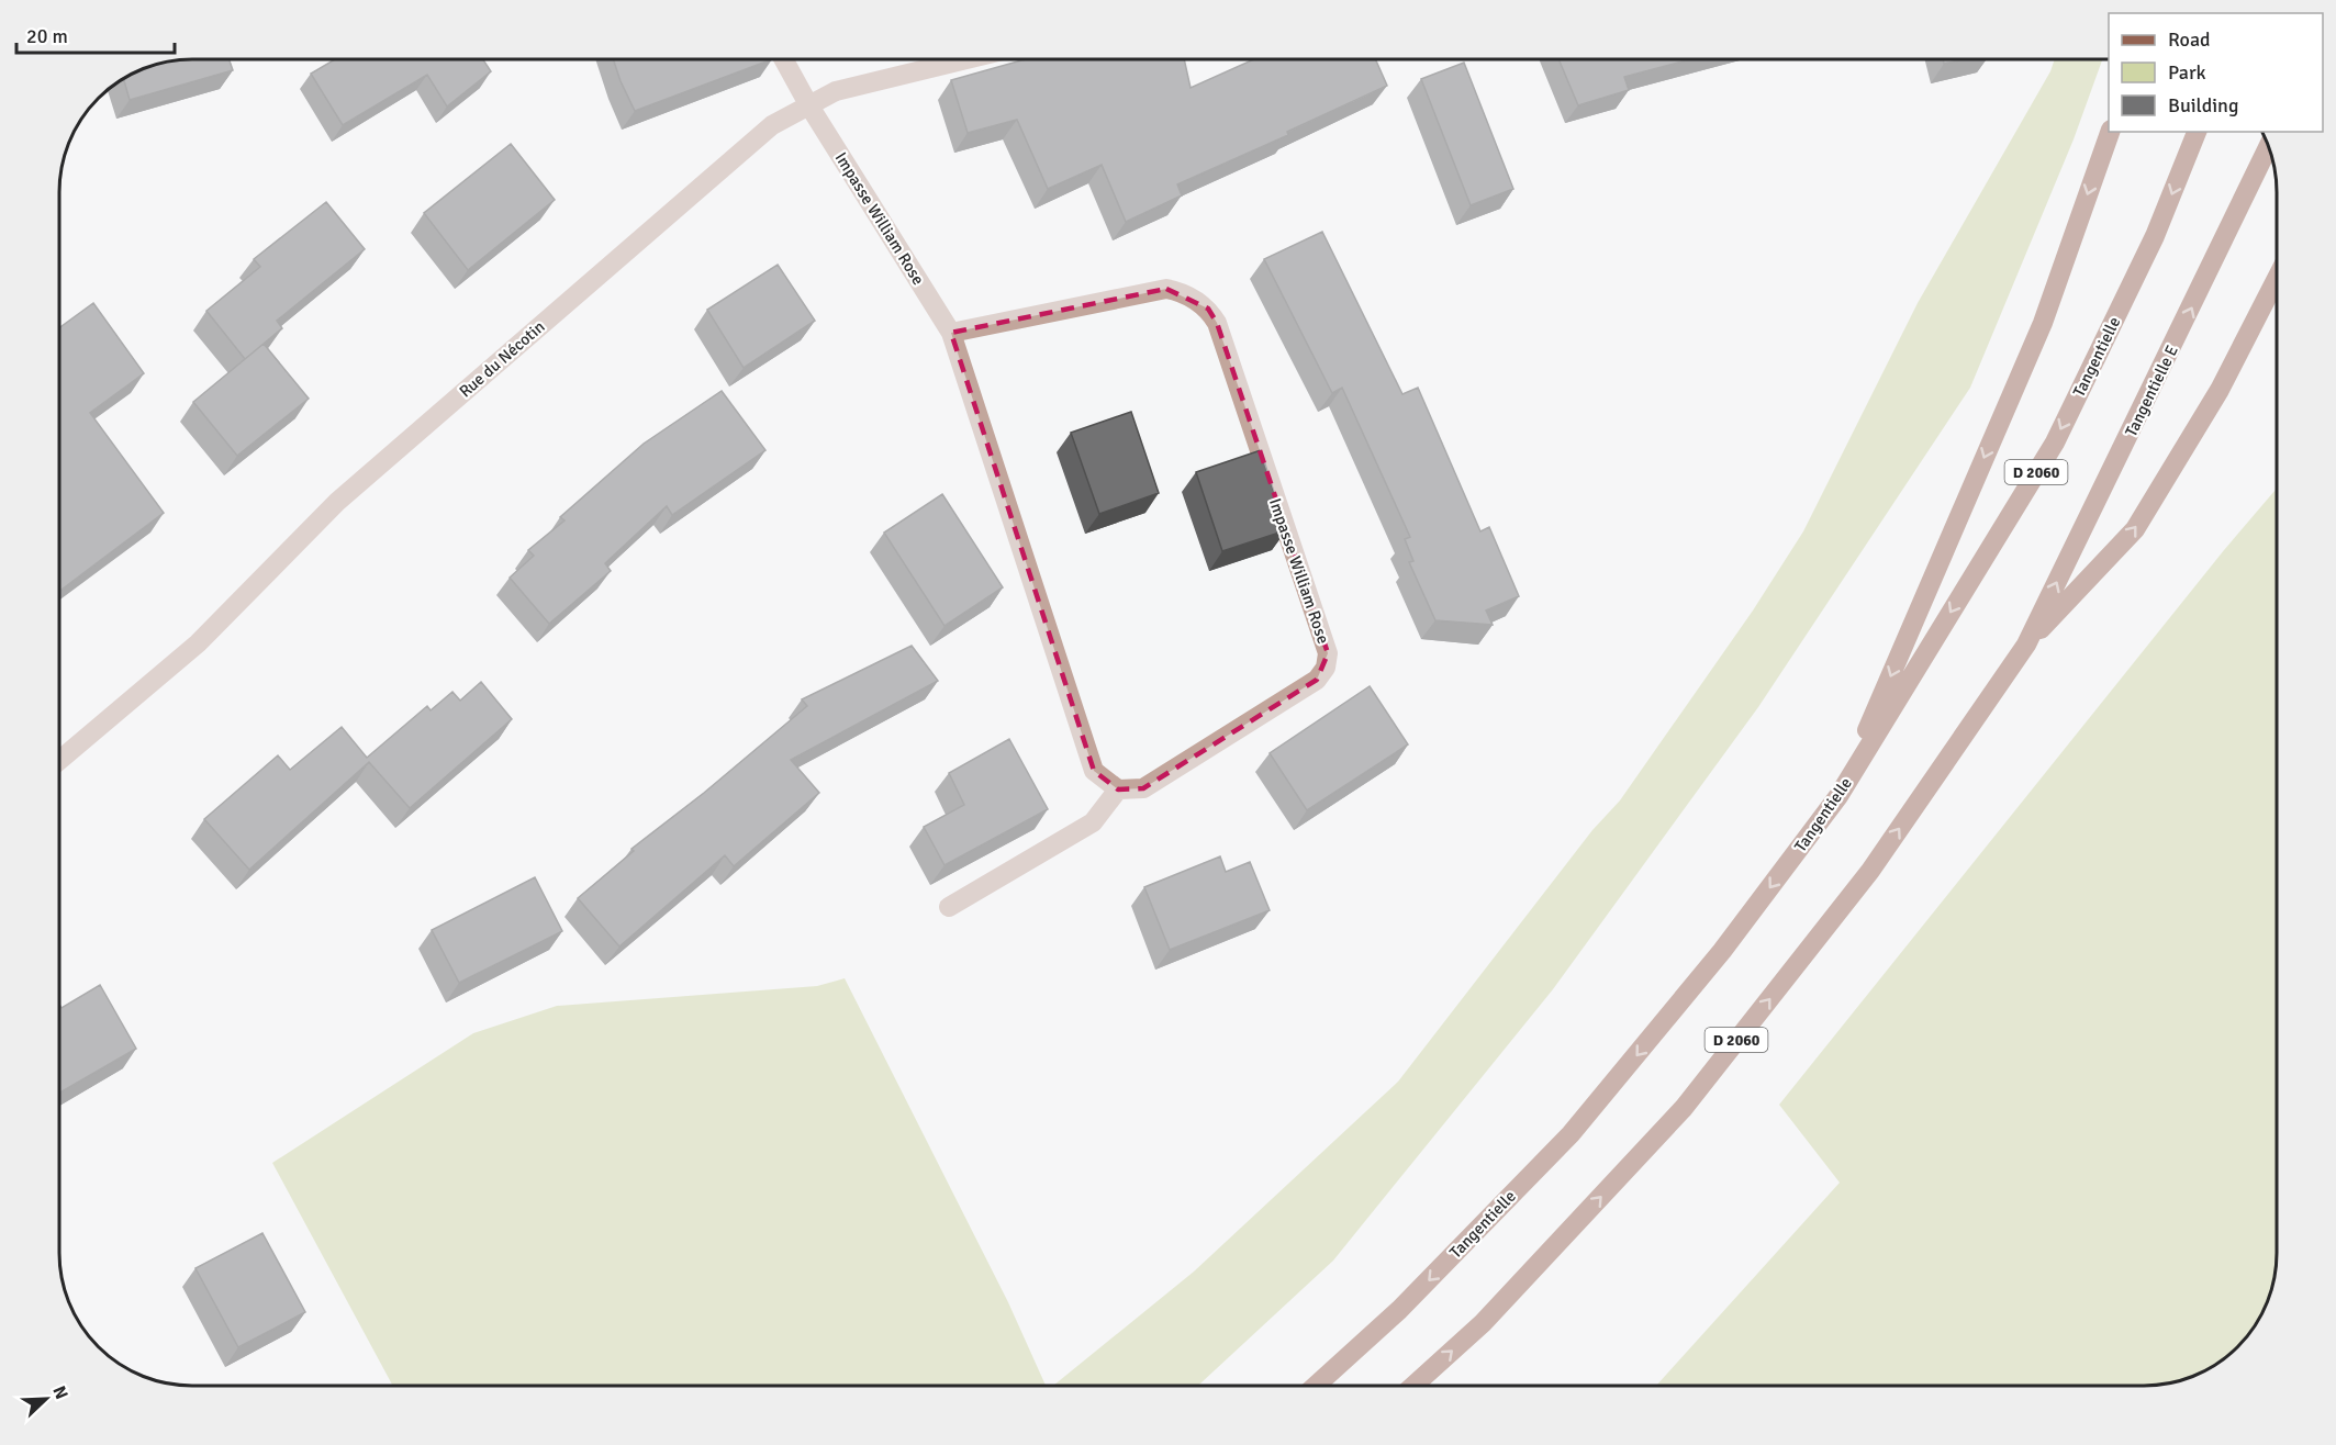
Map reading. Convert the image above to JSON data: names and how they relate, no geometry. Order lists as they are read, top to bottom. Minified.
{"streets":{"main road":["Tangentielle","Tangentielle E","D 2060"],"street":["Impasse William Rose","Rue du Nécotin"]},"crossings":[["Impasse William Rose","Rue du Nécotin"],["Tangentielle E","D 2060"]],"legend":["Road","Park","Building"],"scale_bar":"20 m","north":"top right"}
